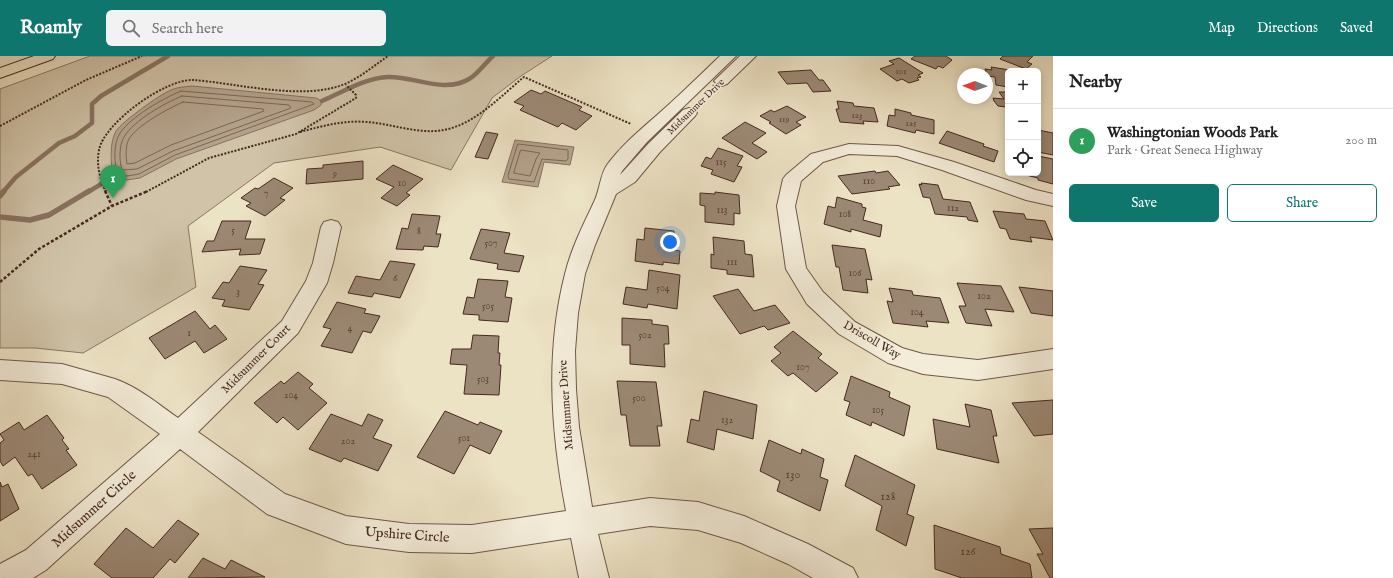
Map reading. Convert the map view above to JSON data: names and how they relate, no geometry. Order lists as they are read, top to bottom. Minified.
{"streets":{"street":["Midsummer Drive","Driscoll Way","Midsummer Court","Midsummer Circle","Upshire Circle"]},"crossings":[["Midsummer Drive","Upshire Circle"],["Midsummer Court","Midsummer Circle"],["Midsummer Court","Upshire Circle"],["Midsummer Circle","Upshire Circle"]],"house_numbers":["101","123","119","125","115","9","110","10","7","112","113","108","5","8","507","111","106","6","504","3","102","505","104","4","1","502","107","503","204","500","105","132","501","202","241","130","128","126"],"north":"left","page":{"header":"Roamly","search":"Search here","nav":["Map","Directions","Saved"],"heading":"Nearby","map_buttons":["+","−"],"list":[{"mark":"1","name":"Washingtonian Woods Park","note":"Park · Great Seneca Highway","value":"200 m"}],"pins":"1","buttons":["Save","Share"]}}
